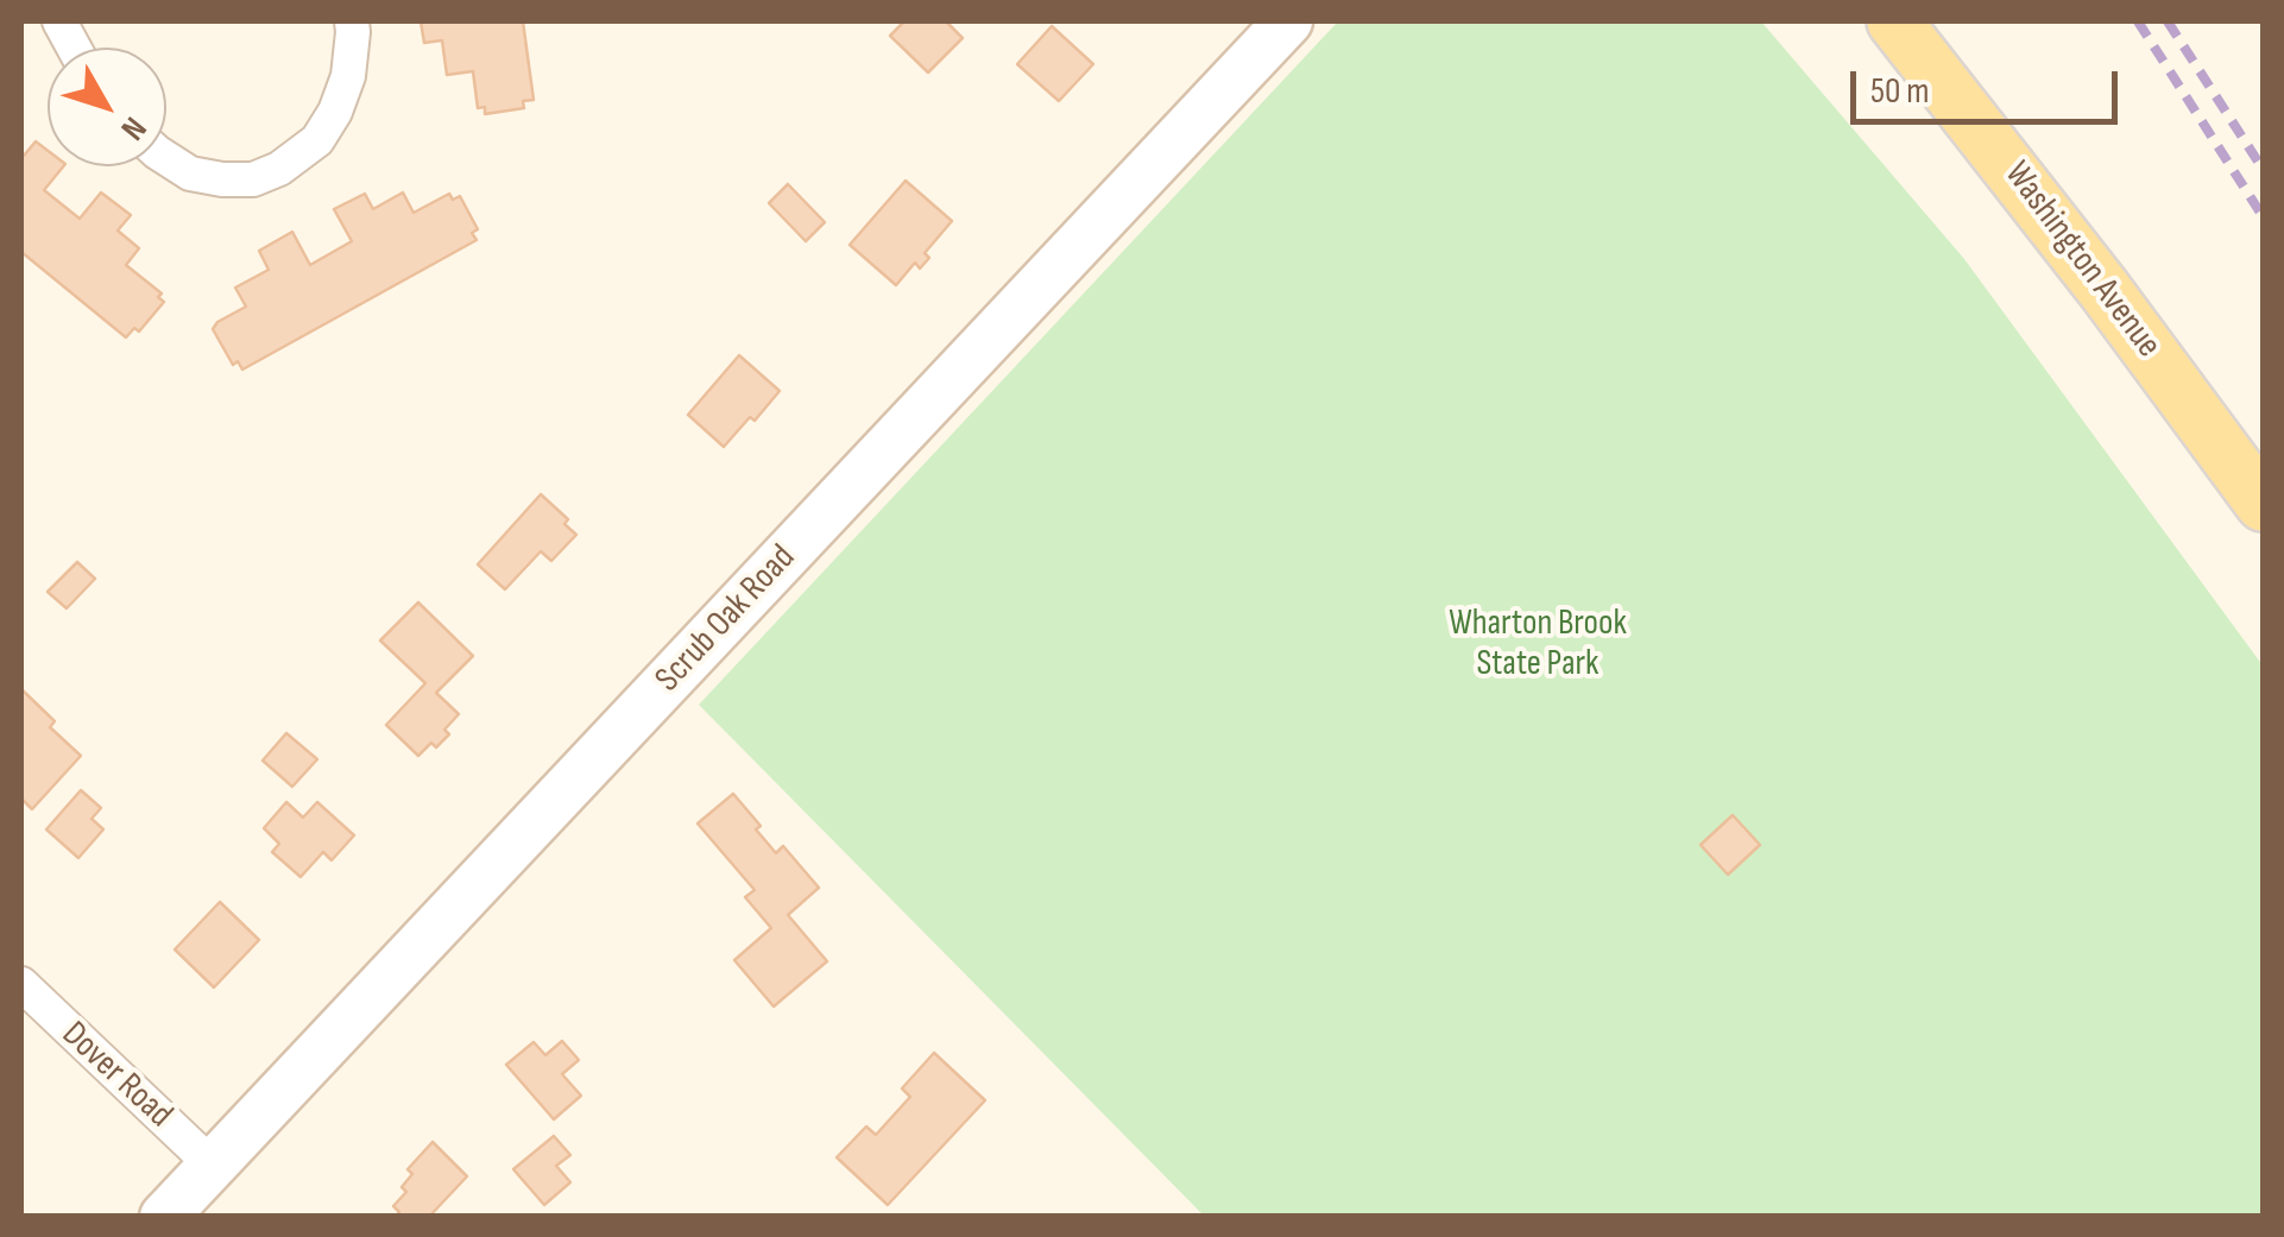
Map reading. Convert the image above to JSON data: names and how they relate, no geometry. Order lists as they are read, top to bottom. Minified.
{"streets":{"main road":["Washington Avenue","Scrub Oak Road"],"street":["Dover Road"]},"crossings":[["Scrub Oak Road","Dover Road"]],"parks":["Wharton Brook State Park"],"scale_bar":"50 m","north":"bottom right"}
